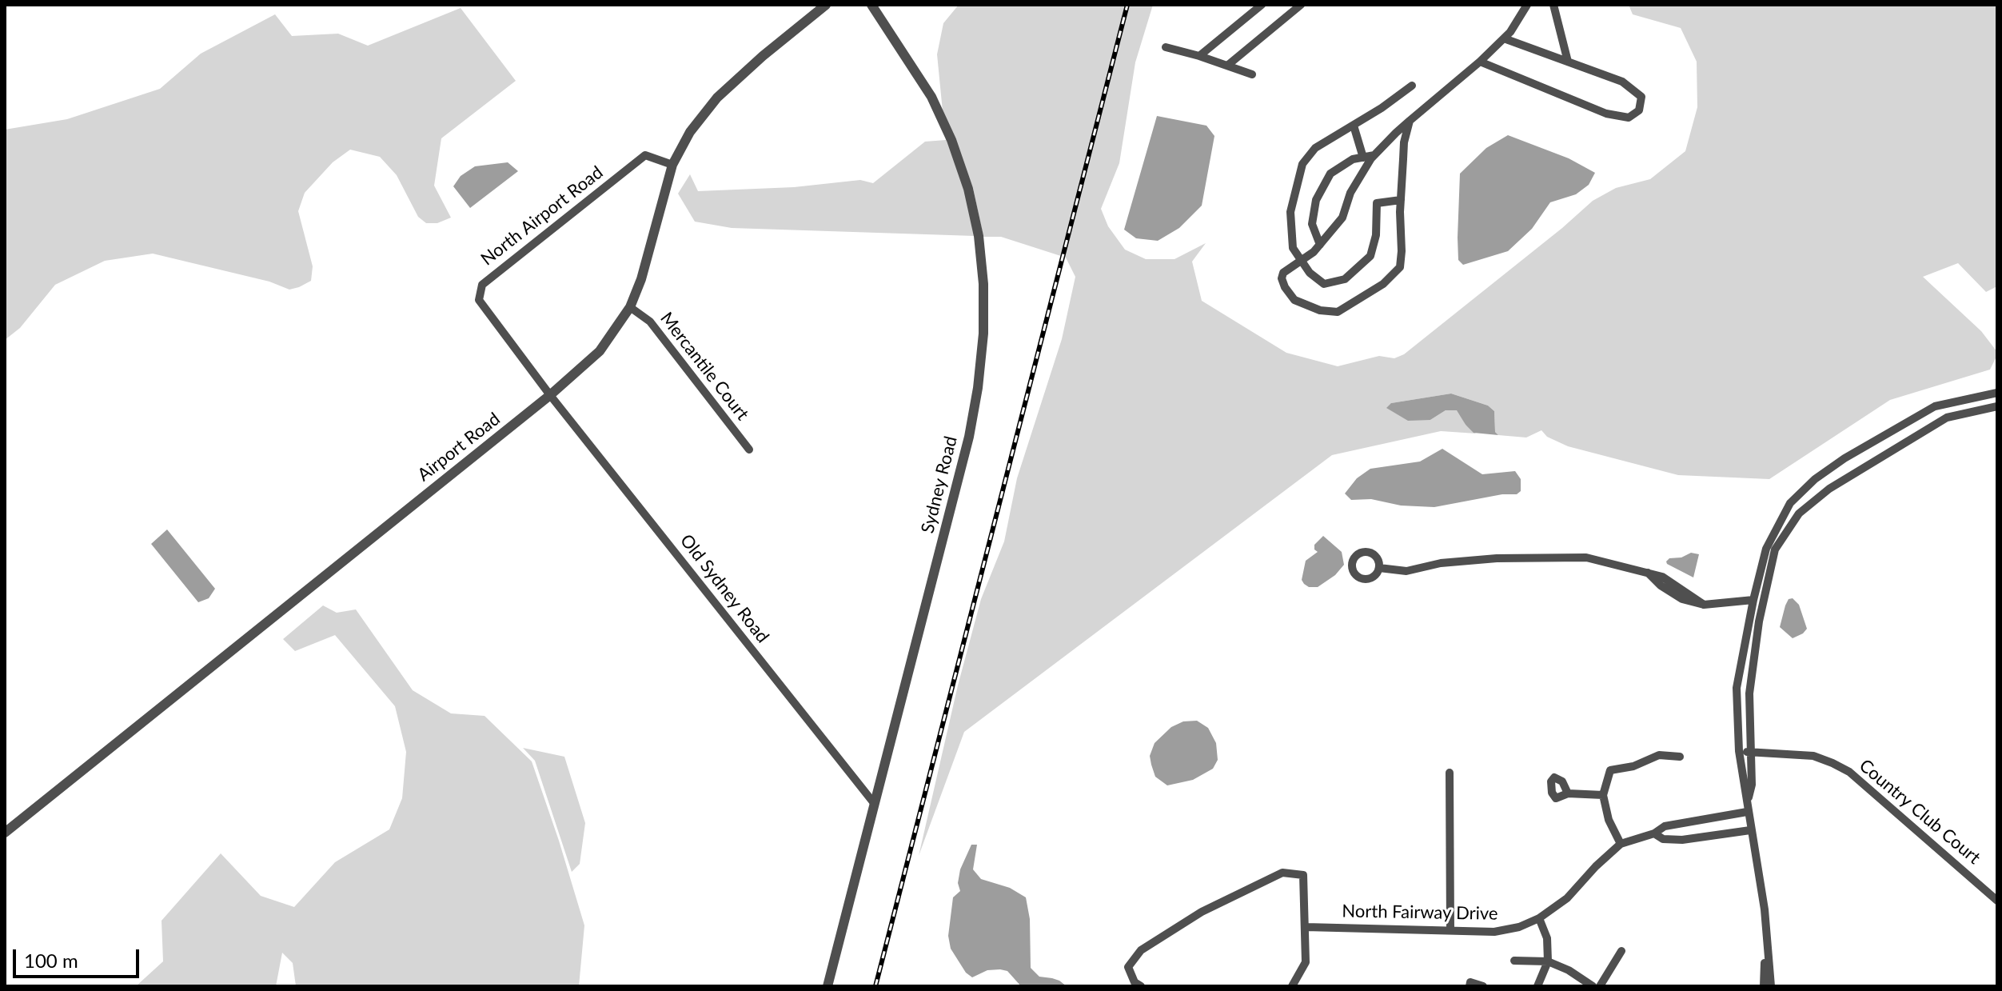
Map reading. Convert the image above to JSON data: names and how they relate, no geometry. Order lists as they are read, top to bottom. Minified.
{"streets":{"street":["North Airport Road","Mercantile Court","Airport Road","Sydney Road","Old Sydney Road","Country Club Court","North Fairway Drive"]},"crossings":[["North Airport Road","Airport Road"],["North Airport Road","Old Sydney Road"],["Mercantile Court","Airport Road"],["Airport Road","Old Sydney Road"],["Sydney Road","Old Sydney Road"]],"scale_bar":"100 m"}
